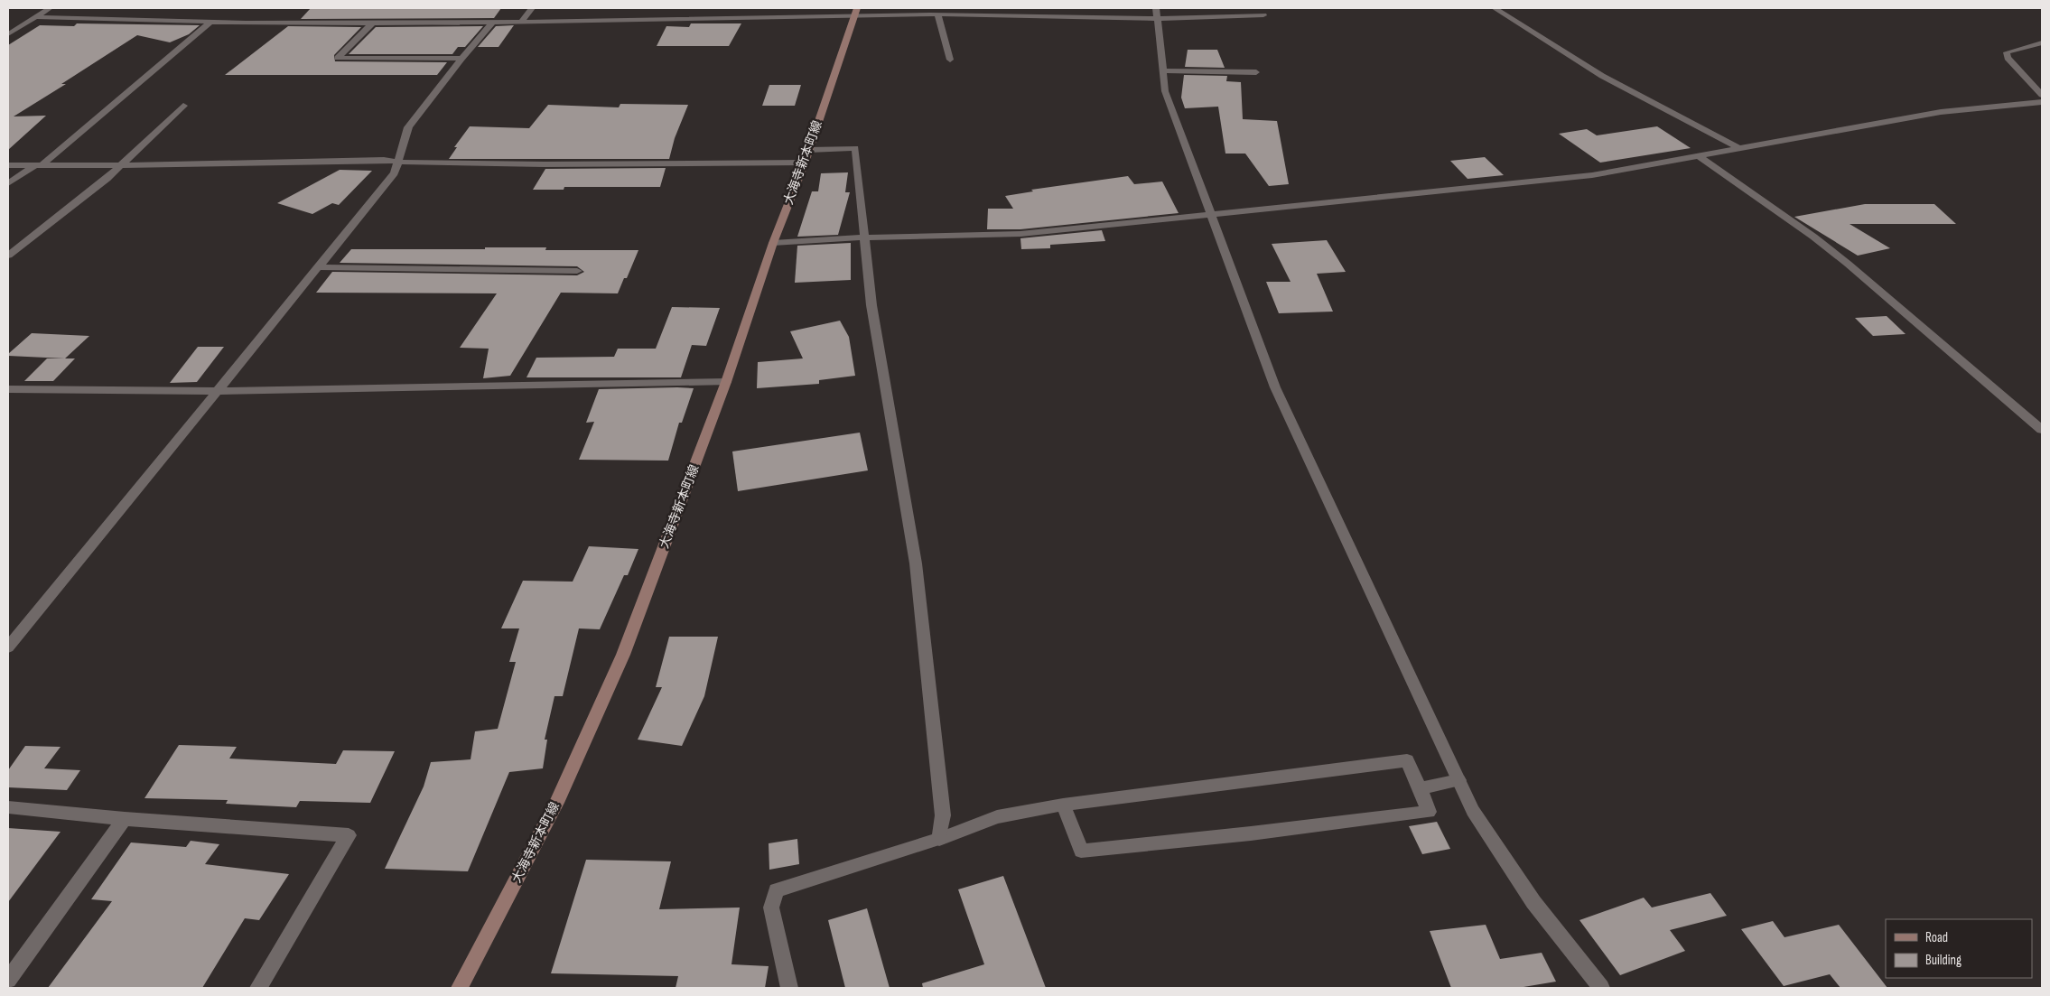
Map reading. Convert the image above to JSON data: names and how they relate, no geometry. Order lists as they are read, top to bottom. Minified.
{"streets":{"main road":["大海寺新本町線"]},"legend":["Road","Building"]}
